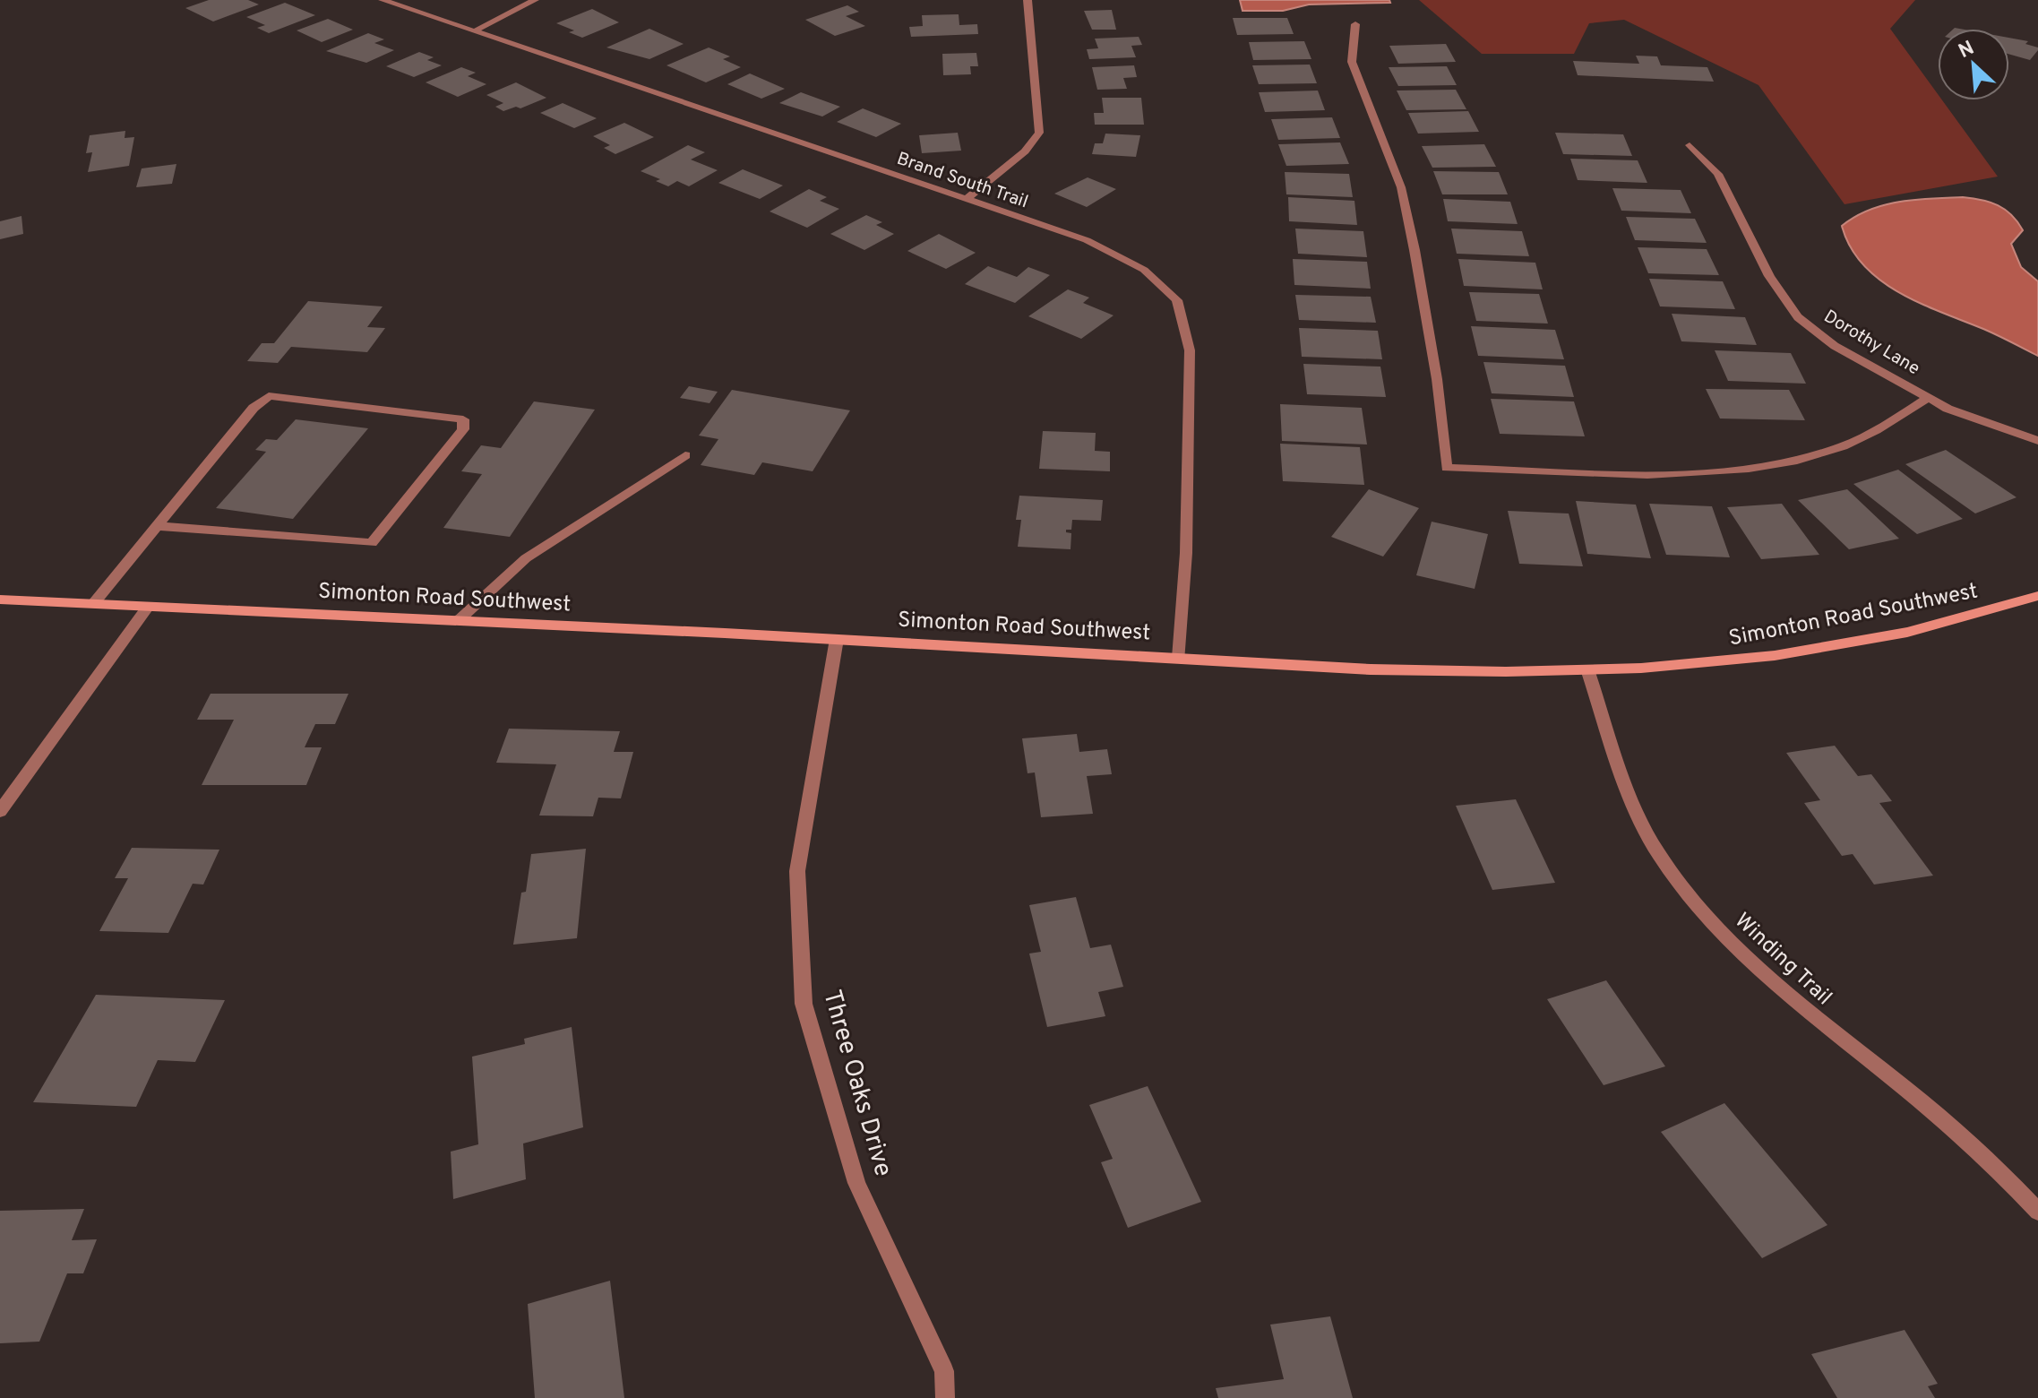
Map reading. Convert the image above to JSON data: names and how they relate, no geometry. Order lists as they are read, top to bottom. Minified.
{"streets":{"street":["Brand South Trail","Dorothy Lane","Simonton Road Southwest","Winding Trail","Three Oaks Drive"]},"crossings":[["Brand South Trail","Simonton Road Southwest"],["Simonton Road Southwest","Winding Trail"],["Simonton Road Southwest","Three Oaks Drive"]],"north":"top left"}
